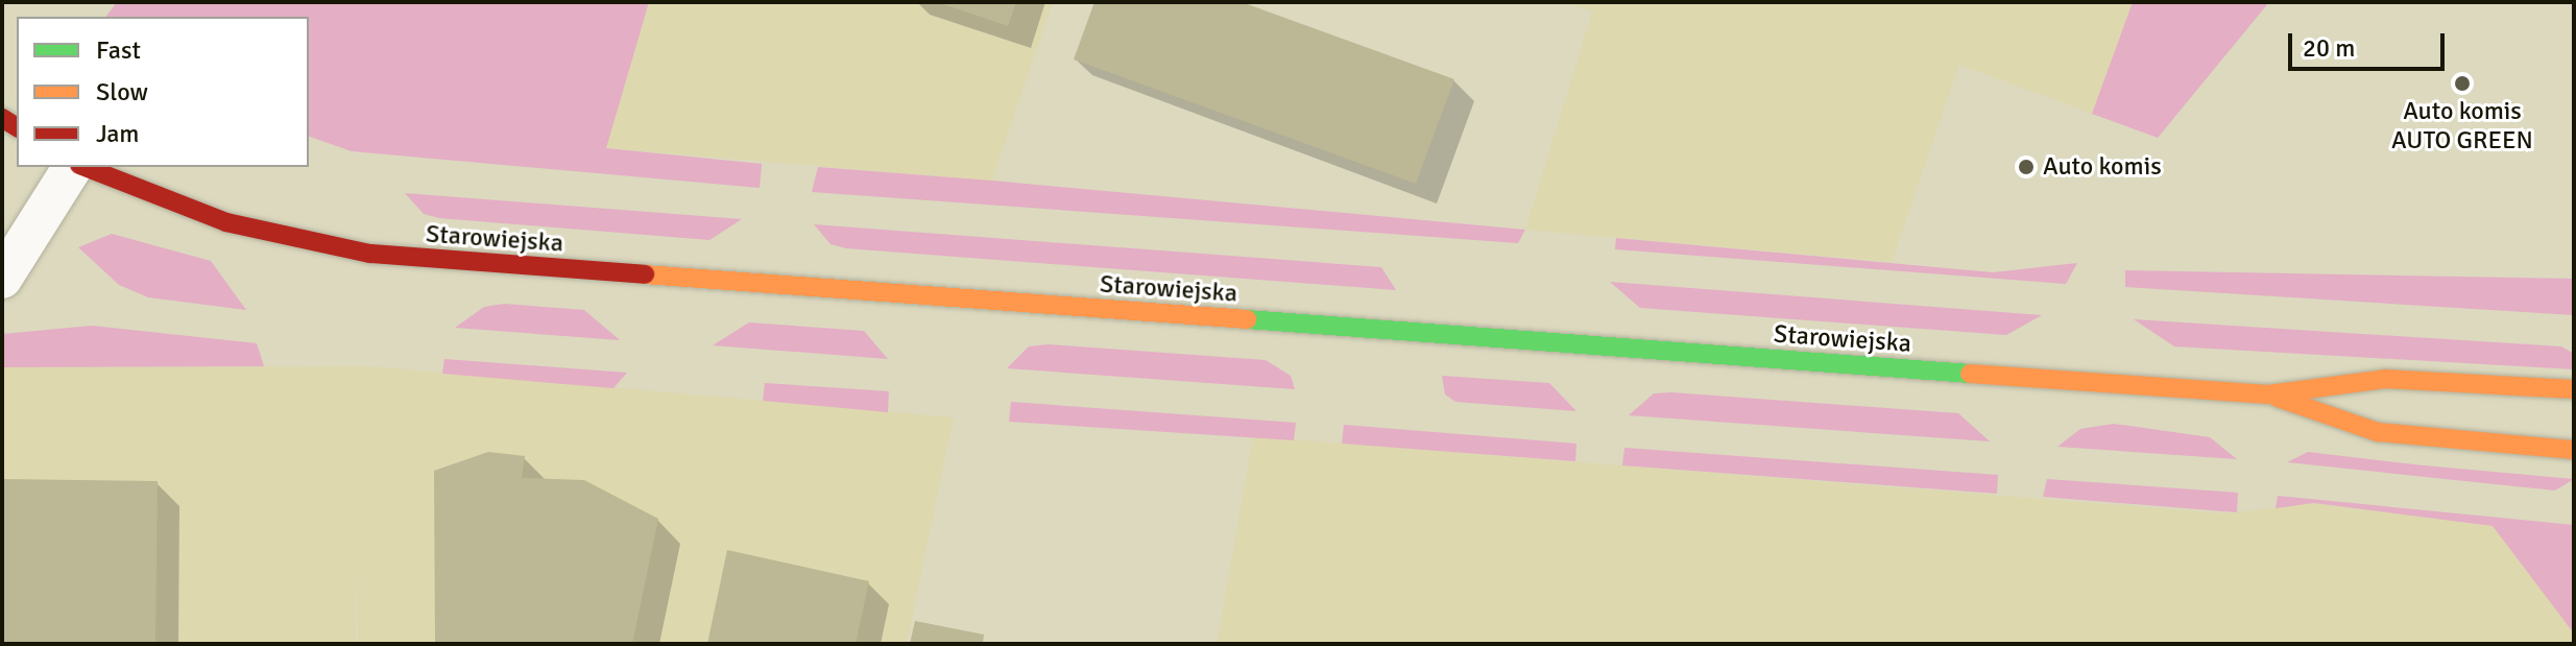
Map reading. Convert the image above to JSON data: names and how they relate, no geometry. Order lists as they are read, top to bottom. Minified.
{"streets":{"street":["Starowiejska"]},"places":["Auto komis AUTO GREEN","Auto komis"],"legend":["Fast","Slow","Jam"],"scale_bar":"20 m"}
